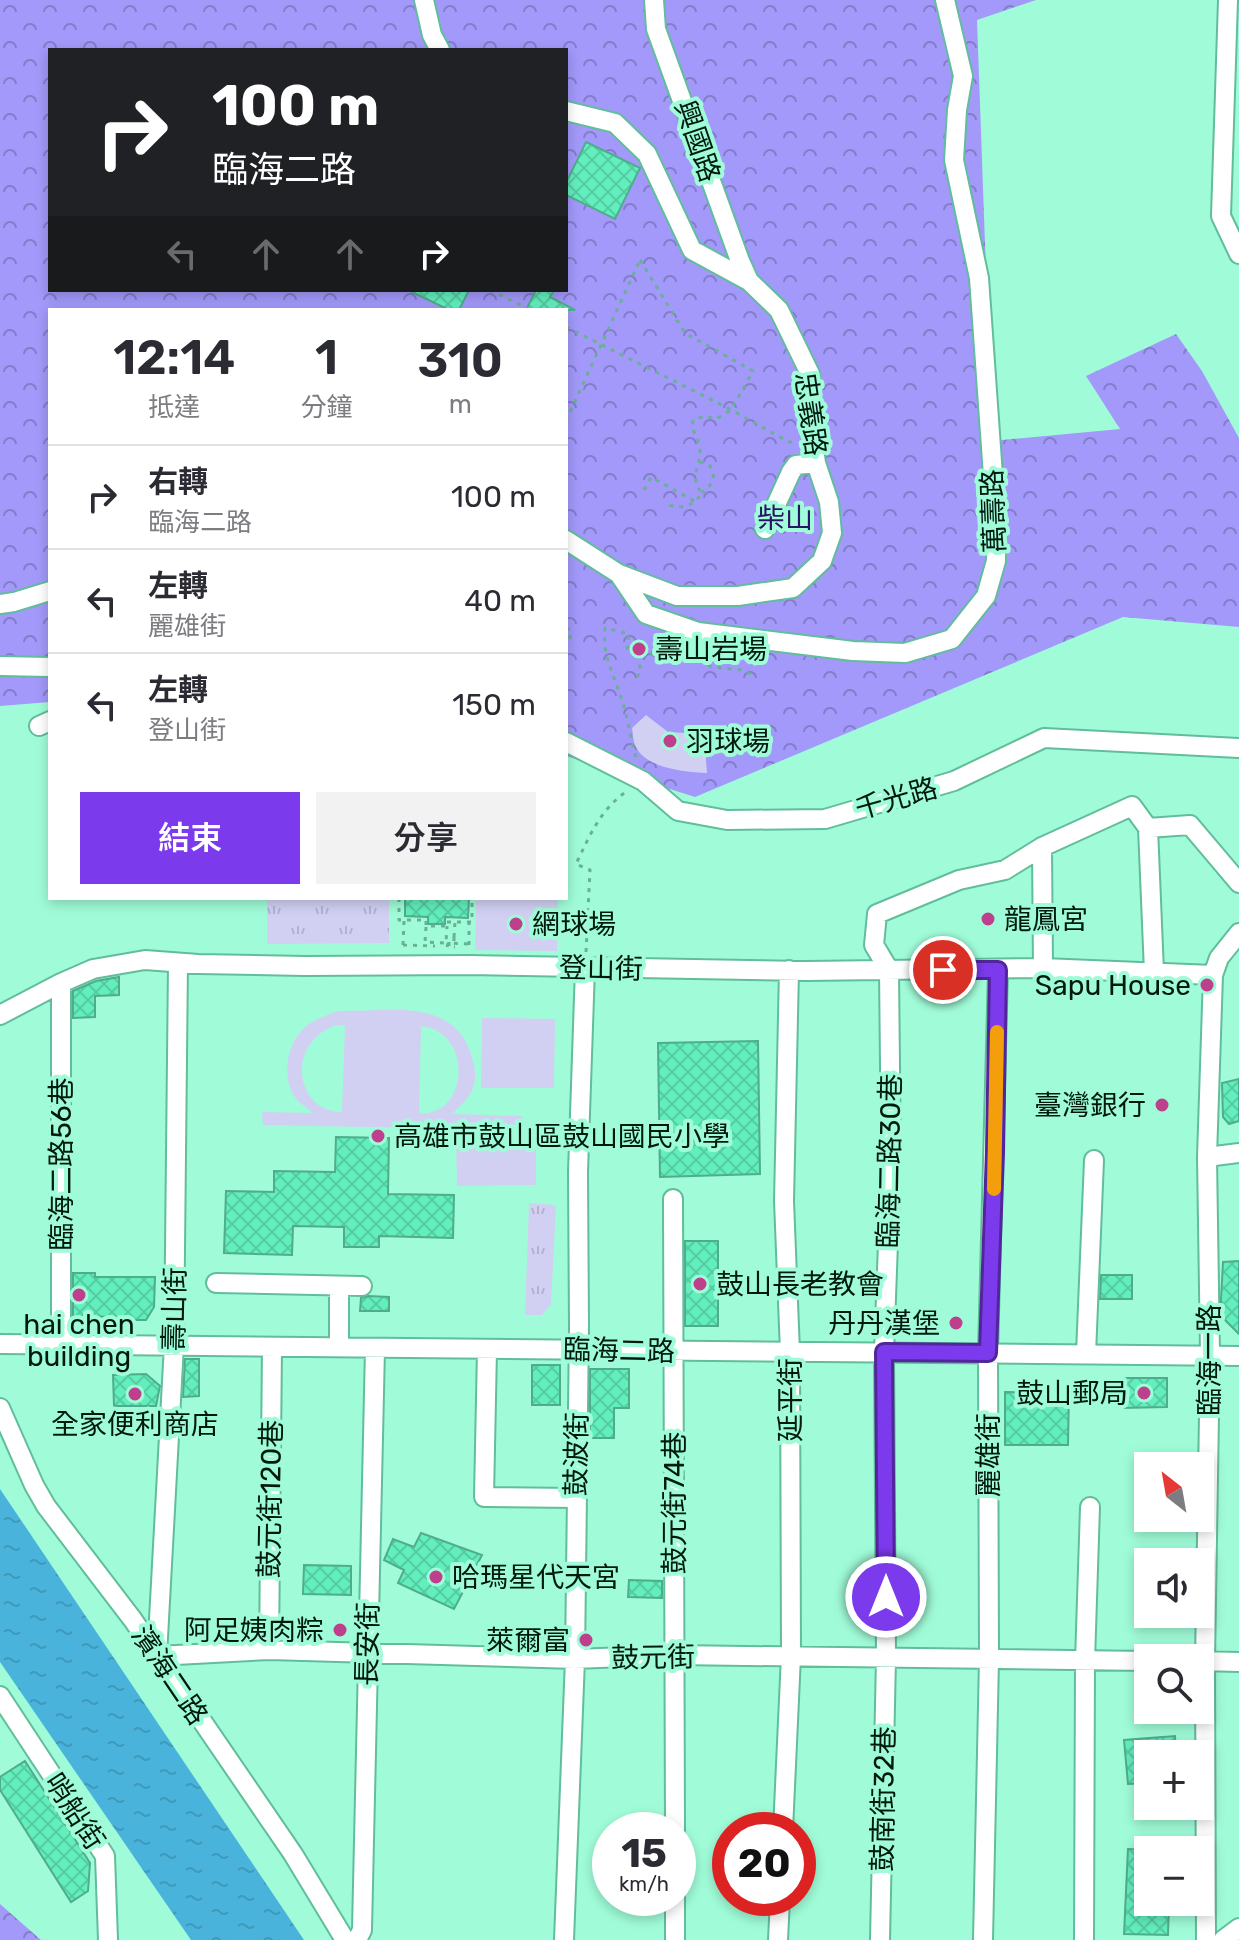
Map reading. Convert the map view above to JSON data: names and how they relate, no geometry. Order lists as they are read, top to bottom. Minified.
{"streets":{"street":["興國路","忠義路","萬壽路","千光路","登山街","臨海二路30巷","臨海二路56巷","壽山街","臨海二路","臨海一路","延平街","鼓波街","麗雄街","鼓元街120巷","鼓元街74巷","長安街","鼓元街","濱海二路","鼓南街32巷","哨船街"]},"crossings":[["興國路","忠義路"],["忠義路","萬壽路"],["登山街","臨海二路30巷"],["登山街","臨海二路56巷"],["登山街","壽山街"],["登山街","臨海一路"],["登山街","延平街"],["登山街","鼓波街"],["登山街","麗雄街"],["臨海二路30巷","臨海二路"],["臨海二路30巷","鼓元街"],["臨海二路30巷","鼓南街32巷"],["臨海二路56巷","臨海二路"],["壽山街","臨海二路"],["壽山街","鼓元街"],["壽山街","濱海二路"],["臨海二路","臨海一路"],["臨海二路","延平街"],["臨海二路","鼓波街"],["臨海二路","麗雄街"],["臨海二路","鼓元街120巷"],["臨海二路","鼓元街74巷"],["臨海二路","長安街"],["延平街","鼓元街"],["鼓波街","鼓元街"],["麗雄街","鼓元街"],["鼓元街120巷","鼓元街"],["鼓元街74巷","鼓元街"],["長安街","鼓元街"],["鼓元街","濱海二路"],["鼓元街","鼓南街32巷"]],"parks":["柴山"],"places":["壽山岩場","羽球場","龍鳳宮","網球場","Sapu House","臺灣銀行","高雄市鼓山區鼓山國民小學","鼓山長老教會","hai chen building","丹丹漢堡","鼓山郵局","全家便利商店","哈瑪星代天宮","阿足姨肉粽","萊爾富"],"north":"top left","page":{"turn":["100 m","臨海二路"],"eta":["12:14","抵達","1","分鐘","310","m"],"list":[{"name":"右轉","note":"臨海二路","value":"100 m"},{"name":"左轉","note":"麗雄街","value":"40 m"},{"name":"左轉","note":"登山街","value":"150 m"}],"buttons":["結束","分享"],"map_buttons":["+","−"],"speed":"15 km/h","limit":"20"}}
